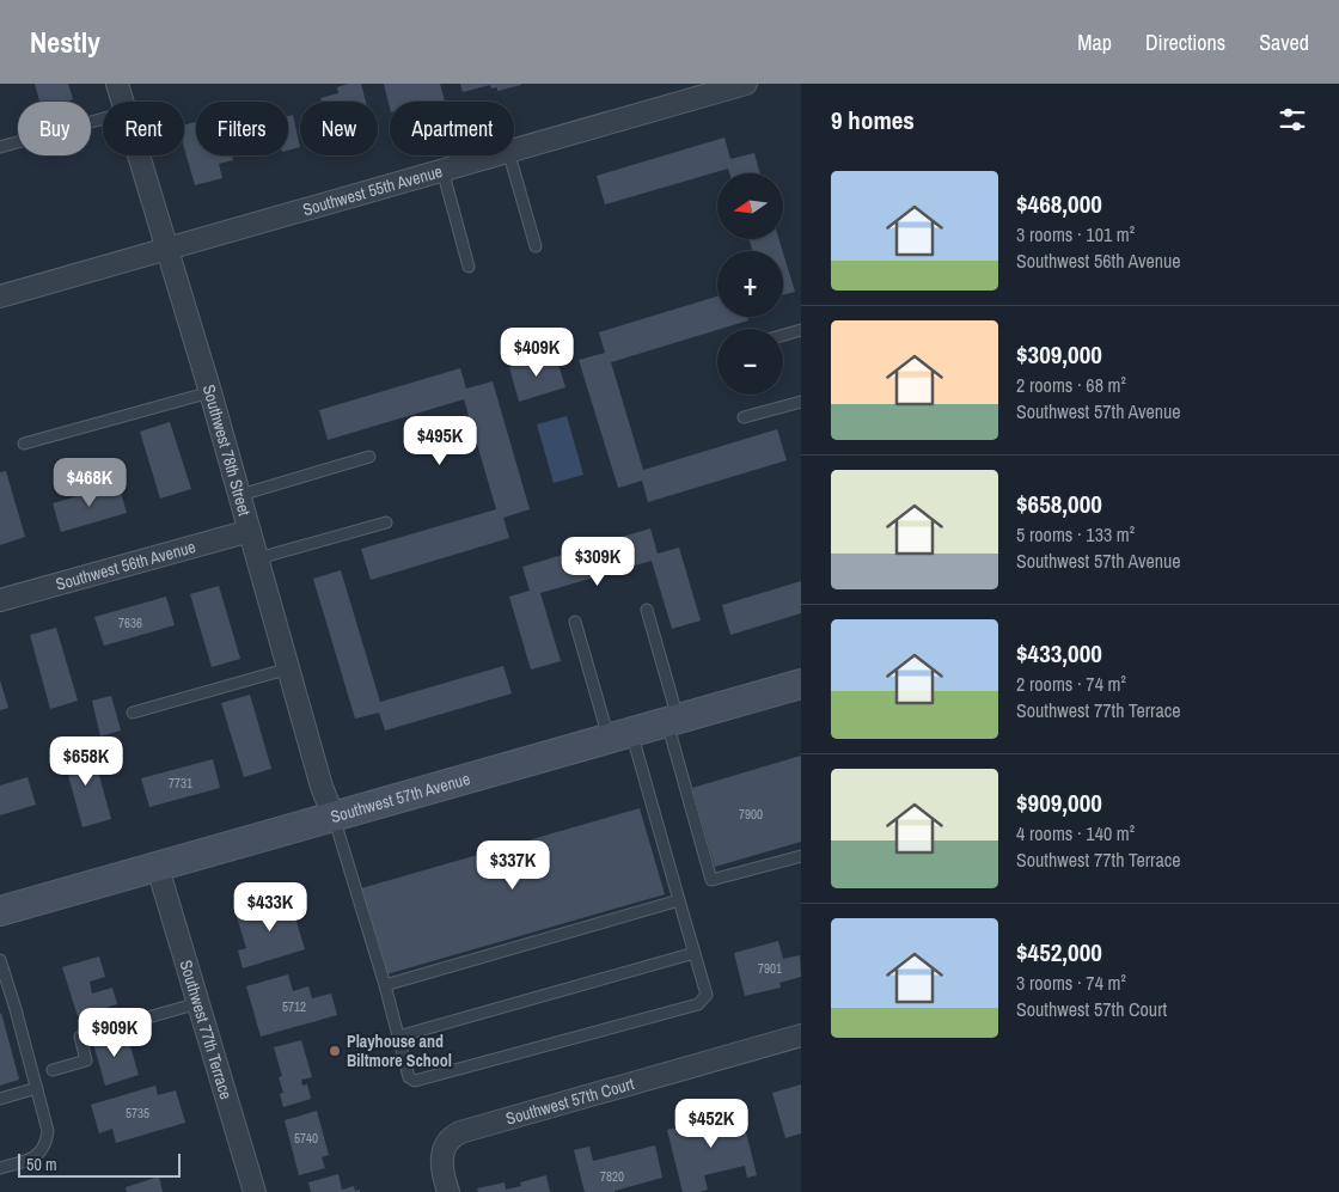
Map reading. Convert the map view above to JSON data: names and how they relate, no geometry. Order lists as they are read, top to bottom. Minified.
{"streets":{"main road":["Southwest 57th Avenue"],"street":["Southwest 55th Avenue","Southwest 78th Street","Southwest 56th Avenue","Southwest 77th Terrace","Southwest 57th Court"]},"crossings":[["Southwest 55th Avenue","Southwest 78th Street"],["Southwest 78th Street","Southwest 56th Avenue"],["Southwest 78th Street","Southwest 57th Avenue"],["Southwest 57th Avenue","Southwest 77th Terrace"]],"places":["Playhouse and Biltmore School"],"house_numbers":["7636","7731","7900","7901","5712","5735","5740","7820"],"scale_bar":"50 m","north":"left","page":{"header":"Nestly","nav":["Map","Directions","Saved"],"heading":"9 homes","chip":["Buy","Rent","Filters","New","Apartment"],"list":[{"name":"$468,000","note":"3 rooms · 101 m² · Southwest 56th Avenue"},{"name":"$309,000","note":"2 rooms · 68 m² · Southwest 57th Avenue"},{"name":"$658,000","note":"5 rooms · 133 m² · Southwest 57th Avenue"},{"name":"$433,000","note":"2 rooms · 74 m² · Southwest 77th Terrace"},{"name":"$909,000","note":"4 rooms · 140 m² · Southwest 77th Terrace"},{"name":"$452,000","note":"3 rooms · 74 m² · Southwest 57th Court"}],"map_buttons":["+","−"],"price":["$409K","$495K","$468K","$309K","$658K","$337K","$433K","$909K","$452K"],"scale":"50 m"}}
